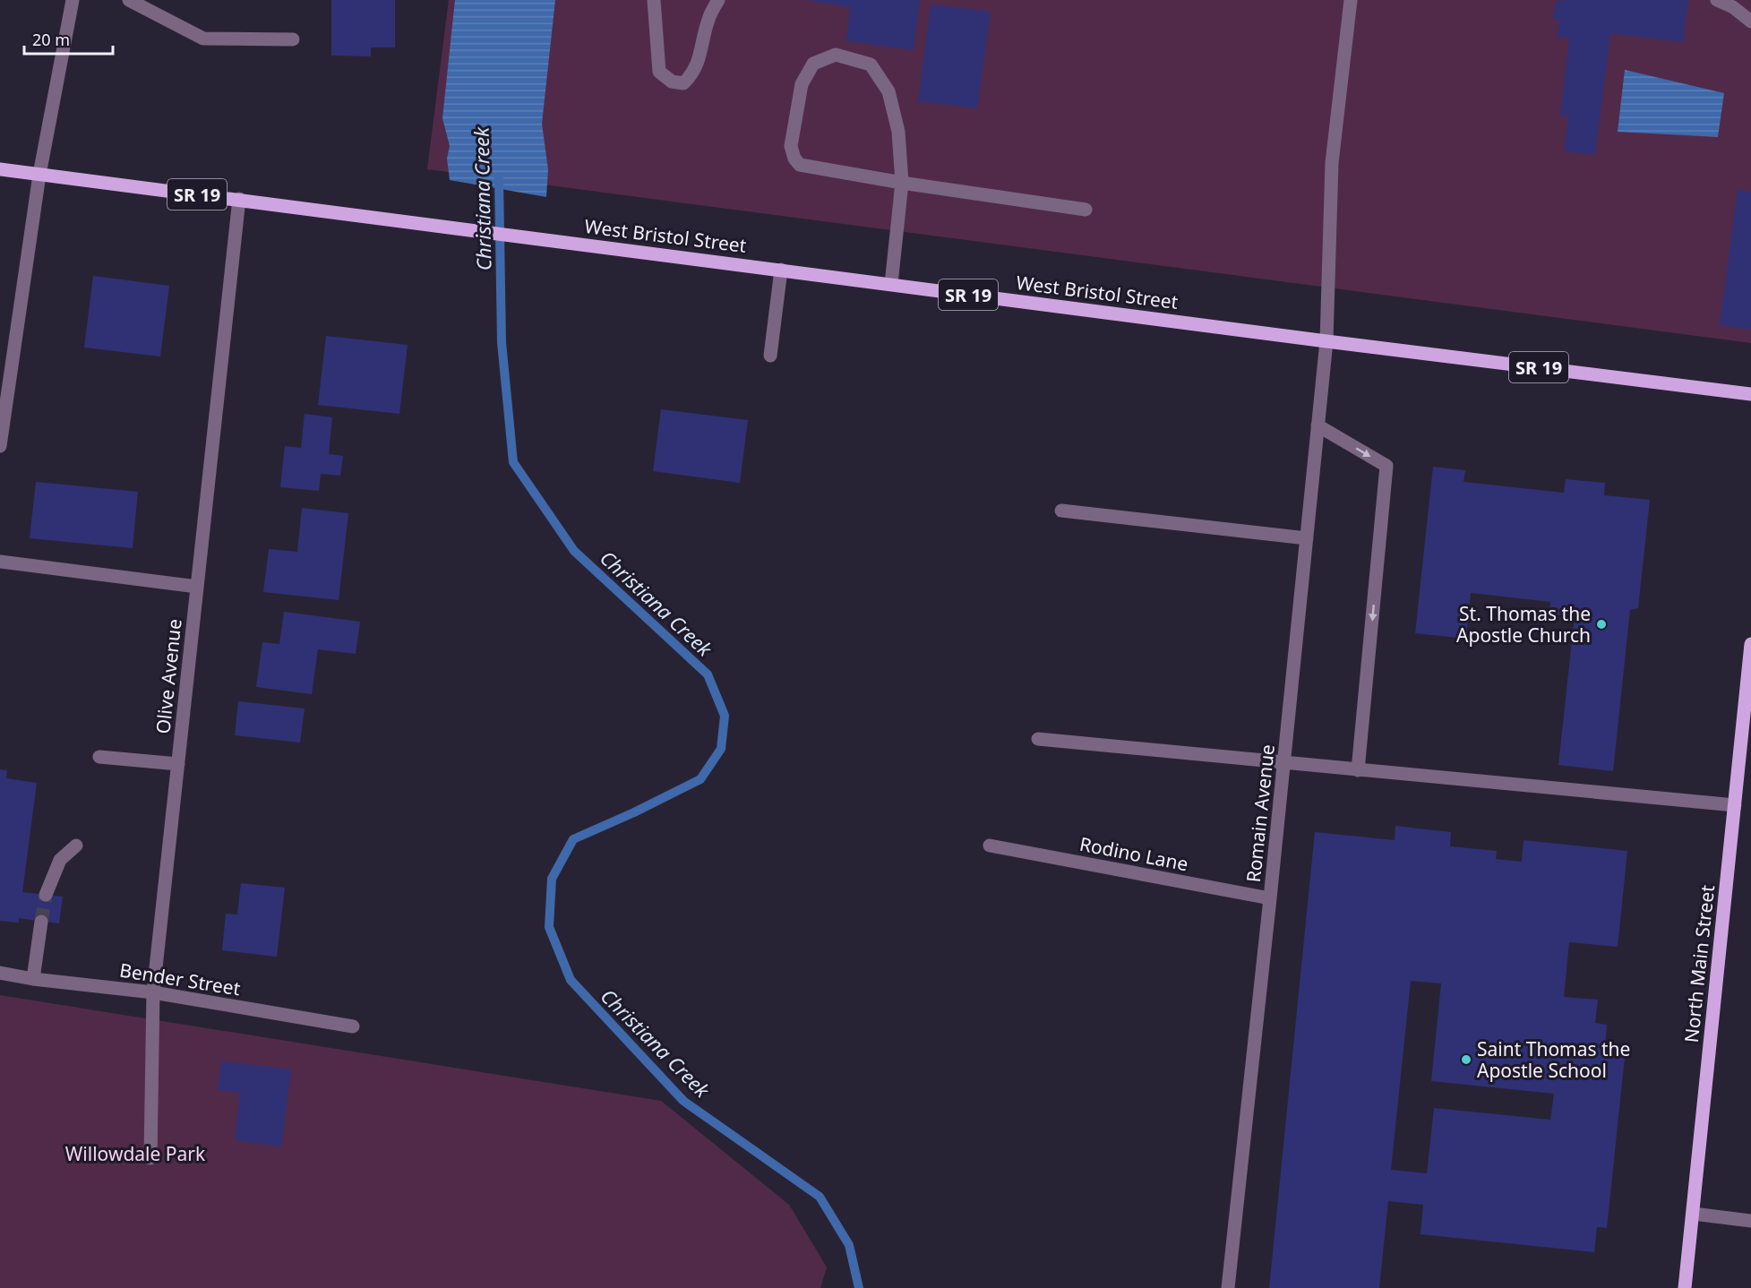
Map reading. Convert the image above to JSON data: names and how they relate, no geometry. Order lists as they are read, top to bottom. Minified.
{"streets":{"main road":["SR 19","West Bristol Street","North Main Street"],"street":["Olive Avenue","Romain Avenue","Rodino Lane","Bender Street"]},"crossings":[["SR 19","West Bristol Street"],["SR 19","Romain Avenue"],["West Bristol Street","Olive Avenue"],["West Bristol Street","Romain Avenue"],["Olive Avenue","Bender Street"],["Romain Avenue","Rodino Lane"]],"water":["Christiana Creek"],"parks":["Willowdale Park"],"places":["St. Thomas the Apostle Church","Saint Thomas the Apostle School"],"scale_bar":"20 m"}
